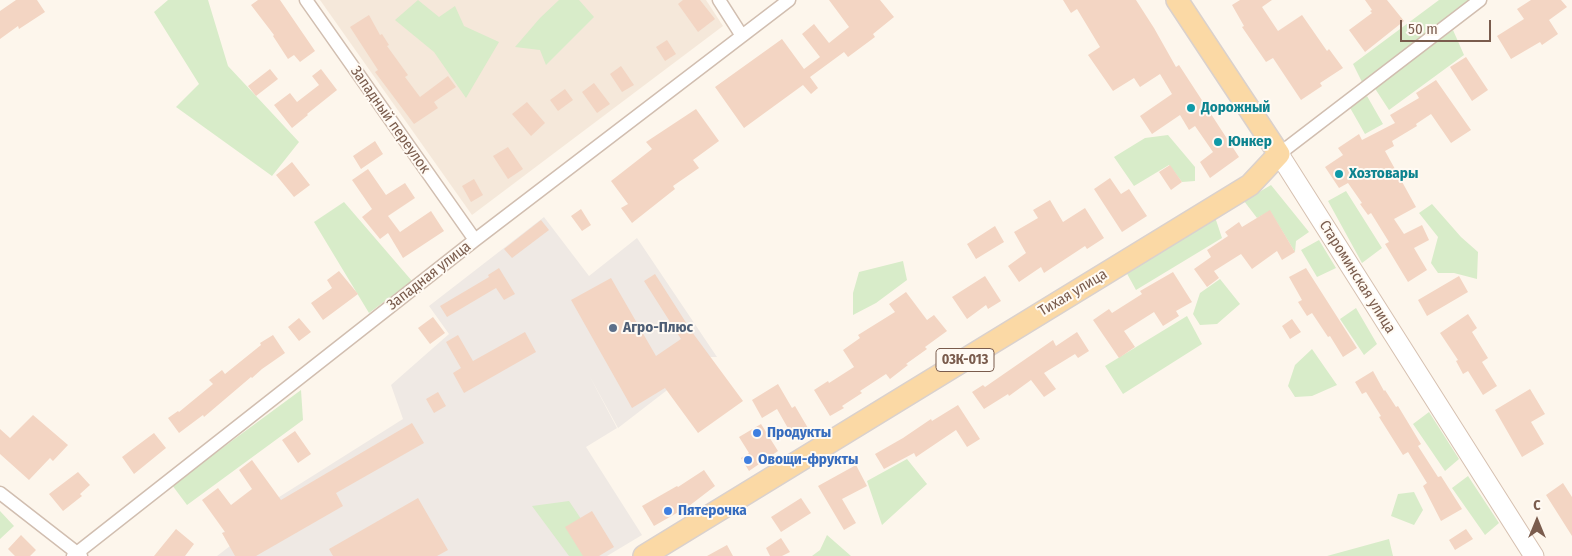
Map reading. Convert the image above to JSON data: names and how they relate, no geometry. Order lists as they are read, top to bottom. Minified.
{"streets":{"main road":["Староминская улица","Тихая улица","03К-013"],"street":["Западный переулок","Западная улица"]},"crossings":[["Западный переулок","Западная улица"],["Староминская улица","Тихая улица"]],"places":["Дорожный","Юнкер","Хозтовары","Агро-Плюс","Продукты","Овощи-фрукты","Пятерочка"],"scale_bar":"50 m","north":"top"}
